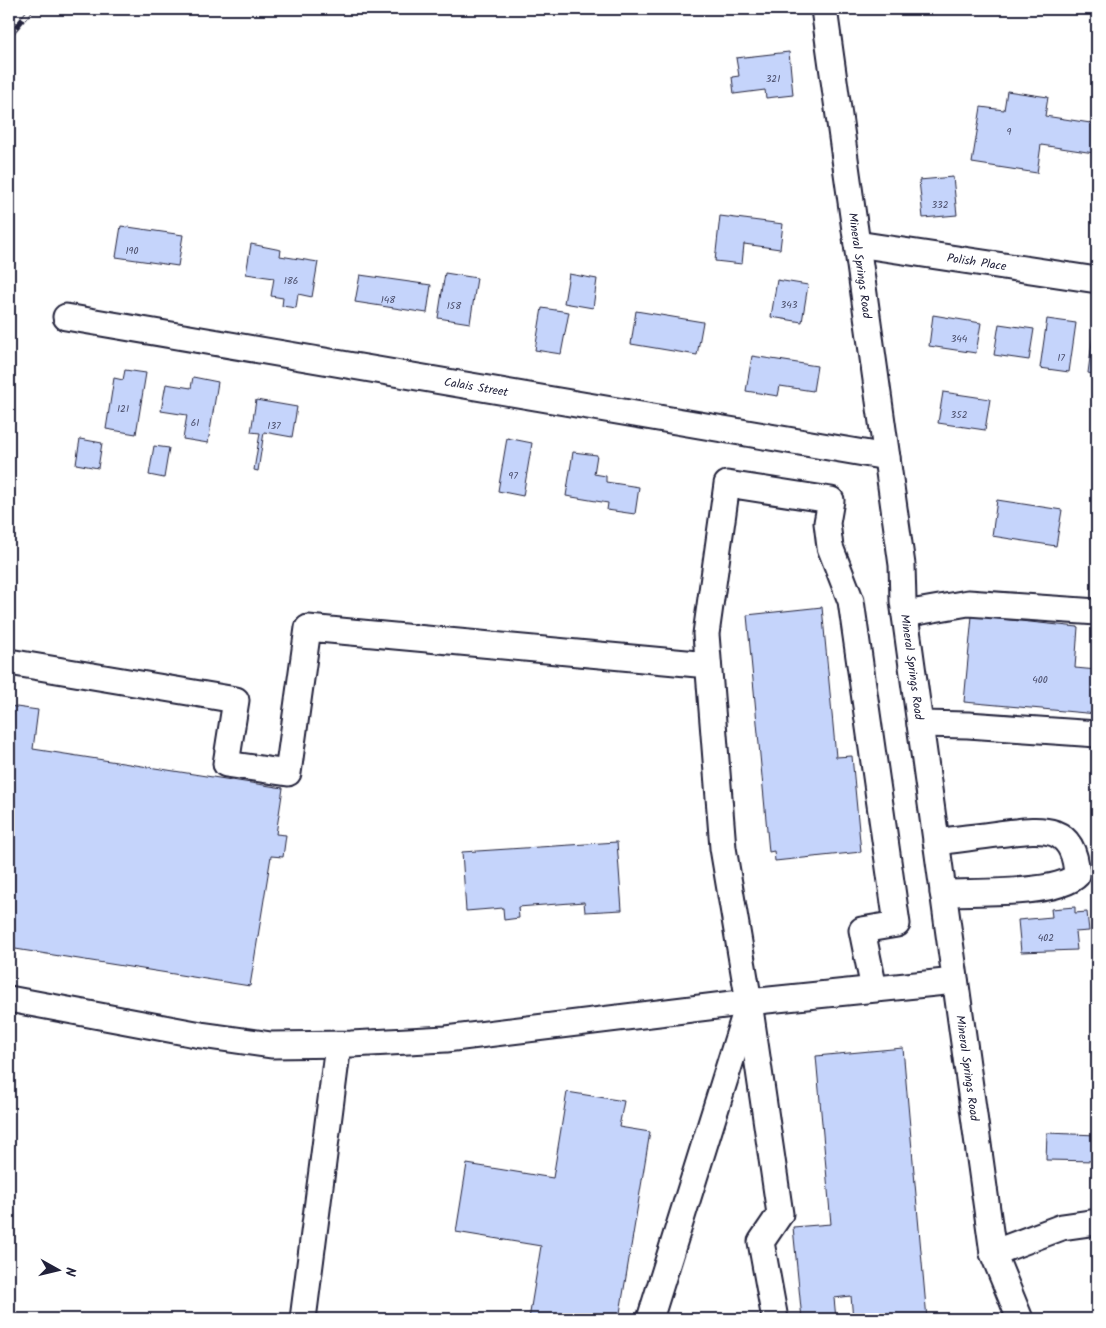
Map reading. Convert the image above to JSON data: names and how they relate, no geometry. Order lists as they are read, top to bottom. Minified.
{"streets":{"street":["Polish Place","Mineral Springs Road","Calais Street"]},"crossings":[["Polish Place","Mineral Springs Road"],["Mineral Springs Road","Calais Street"]],"house_numbers":["321","9","332","190","186","148","343","158","344","17","121","352","61","137","97","400","402"],"north":"right"}
